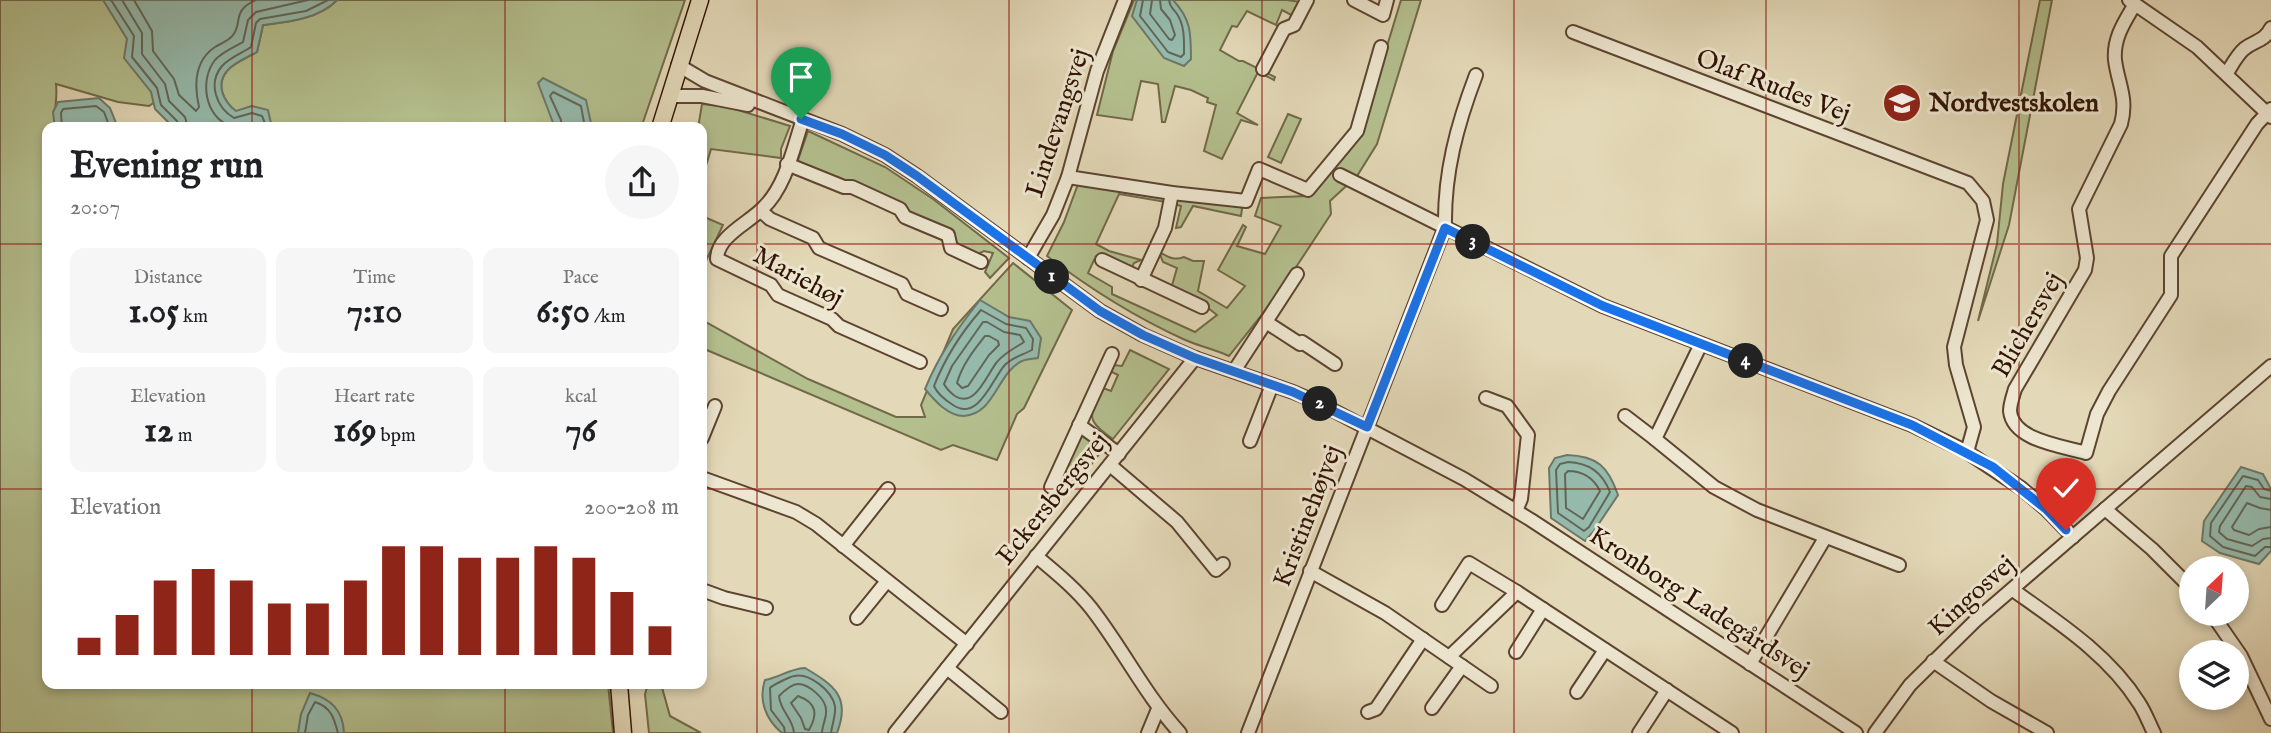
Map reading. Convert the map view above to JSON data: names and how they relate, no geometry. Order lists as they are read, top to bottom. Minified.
{"streets":{"street":["Olaf Rudes Vej","Lindevangsvej","Mariehøj","Blichersvej","Eckersbergsvej","Kristinehøjvej","Kingosvej","Kronborg Ladegårdsvej"]},"crossings":[["Lindevangsvej","Kronborg Ladegårdsvej"],["Mariehøj","Kronborg Ladegårdsvej"],["Eckersbergsvej","Kronborg Ladegårdsvej"],["Kristinehøjvej","Kronborg Ladegårdsvej"]],"places":{"school or university":["Nordvestskolen"]},"north":"top right","page":{"heading":["Evening run","20:07"],"pins":["3","1","4","2"],"stats":[["Distance","1.05 km"],["Time","7:10"],["Pace","6:50 /km"],["Elevation","12 m"],["Heart rate","169 bpm"],["kcal","76"]],"chart":["Elevation","200–208 m"]}}
